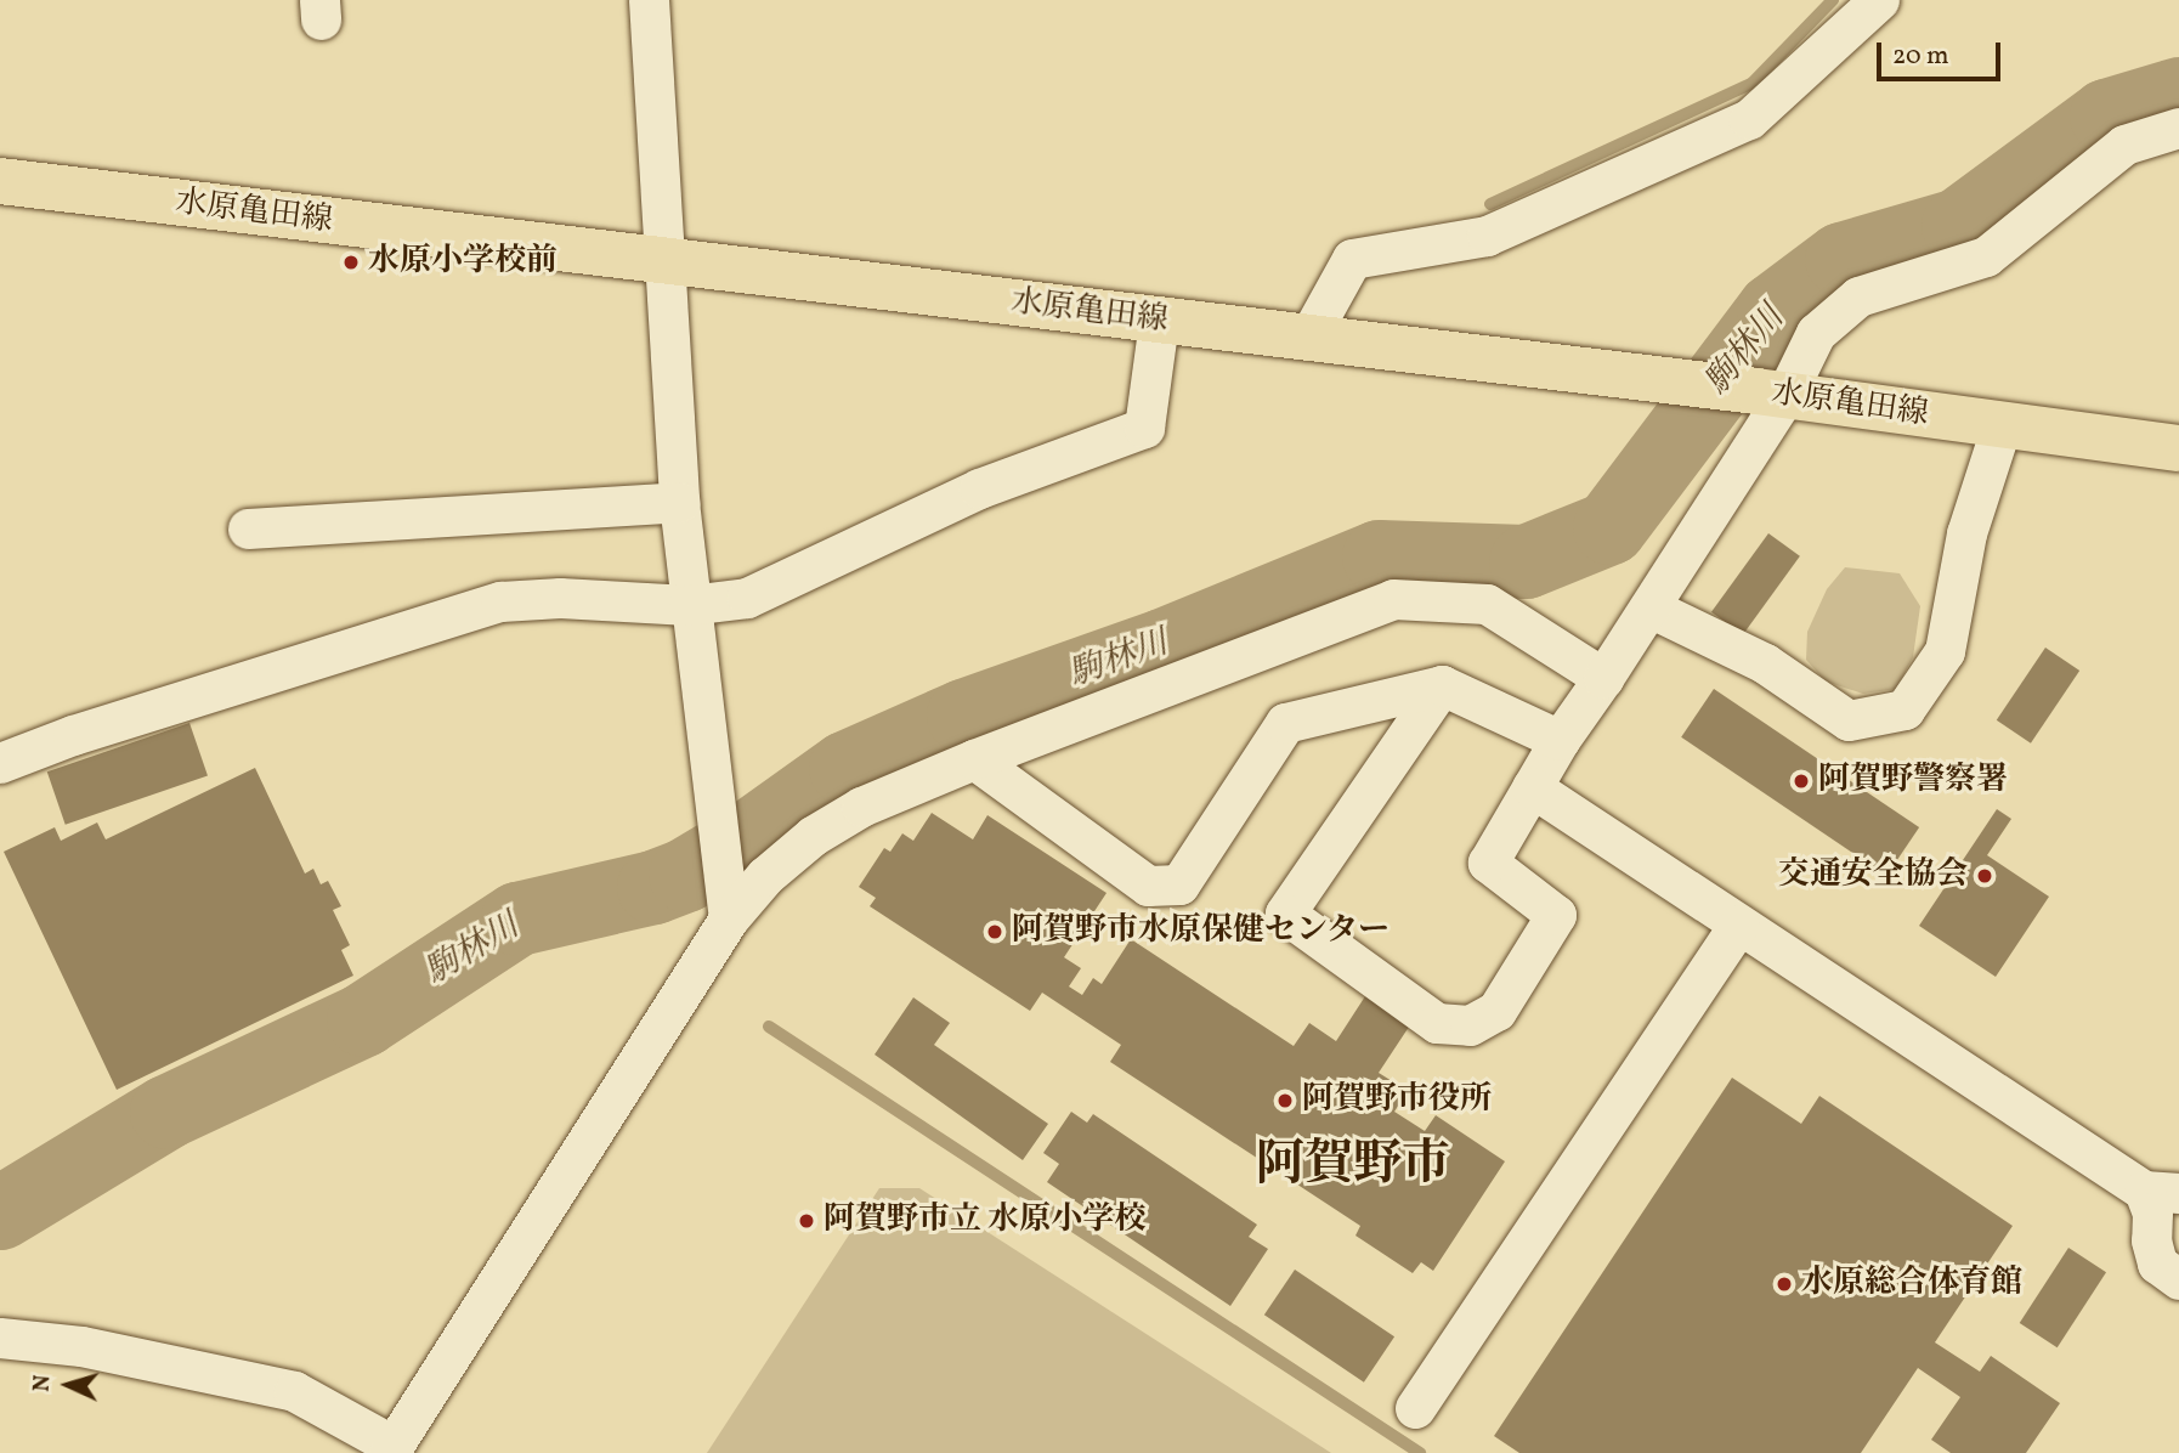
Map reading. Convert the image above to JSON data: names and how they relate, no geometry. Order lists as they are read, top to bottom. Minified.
{"streets":{"main road":["水原亀田線"]},"districts":["阿賀野市"],"water":["駒林川"],"places":["水原小学校前","阿賀野警察署","交通安全協会","阿賀野市水原保健センター","阿賀野市役所","阿賀野市立 水原小学校","水原総合体育館"],"scale_bar":"20 m","north":"left"}
